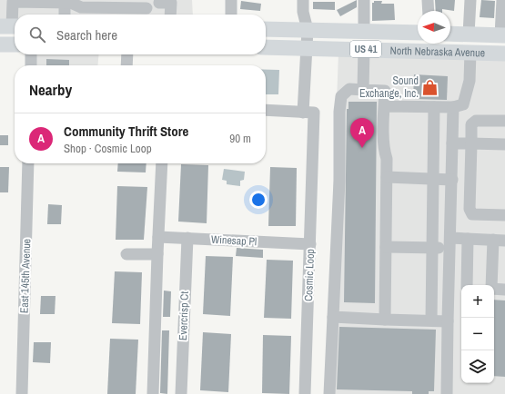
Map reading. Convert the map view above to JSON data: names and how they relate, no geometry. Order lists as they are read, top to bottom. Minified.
{"streets":{"main road":["US 41","North Nebraska Avenue"],"street":["Winesap Pl","Cosmic Loop","East 145th Avenue","Evercrisp Ct"]},"crossings":[["North Nebraska Avenue","Cosmic Loop"],["Winesap Pl","Cosmic Loop"],["Winesap Pl","Evercrisp Ct"]],"places":{"shop":["Sound Exchange, Inc."]},"north":"left","page":{"search":"Search here","heading":"Nearby","list":[{"mark":"A","name":"Community Thrift Store","note":"Shop · Cosmic Loop","value":"90 m"}],"pins":"A","map_buttons":["+","−"]}}
